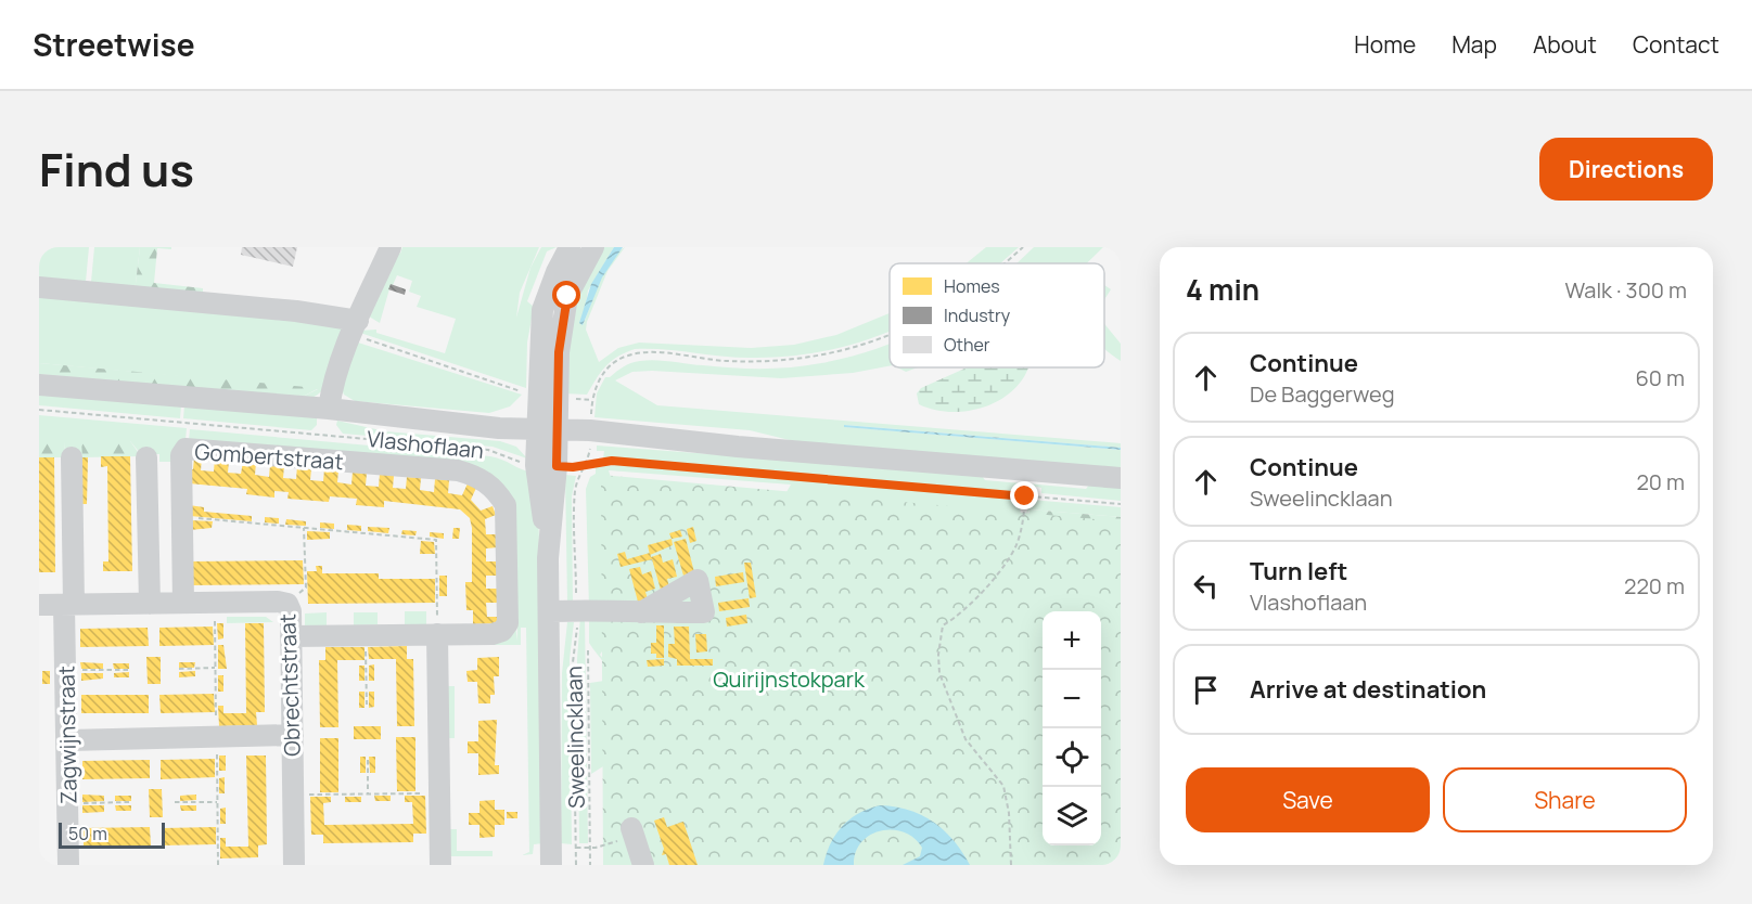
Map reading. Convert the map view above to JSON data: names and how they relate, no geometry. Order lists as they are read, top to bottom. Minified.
{"streets":{"street":["Vlashoflaan","Gombertstraat","Obrechtstraat","Zagwijnstraat","Sweelincklaan"]},"crossings":[["Vlashoflaan","Sweelincklaan"],["Gombertstraat","Obrechtstraat"],["Obrechtstraat","Zagwijnstraat"]],"parks":["Quirijnstokpark"],"legend":["Homes","Industry","Other"],"scale_bar":"50 m","page":{"header":"Streetwise","nav":["Home","Map","About","Contact"],"title":"Find us","buttons":["Directions",["Save","Share"]],"heading":["4 min","Walk · 300 m"],"list":[["Continue","De Baggerweg","60 m"],["Continue","Sweelincklaan","20 m"],["Turn left","Vlashoflaan","220 m"],"Arrive at destination"],"map_buttons":["+","−"],"scale":"50 m"}}
